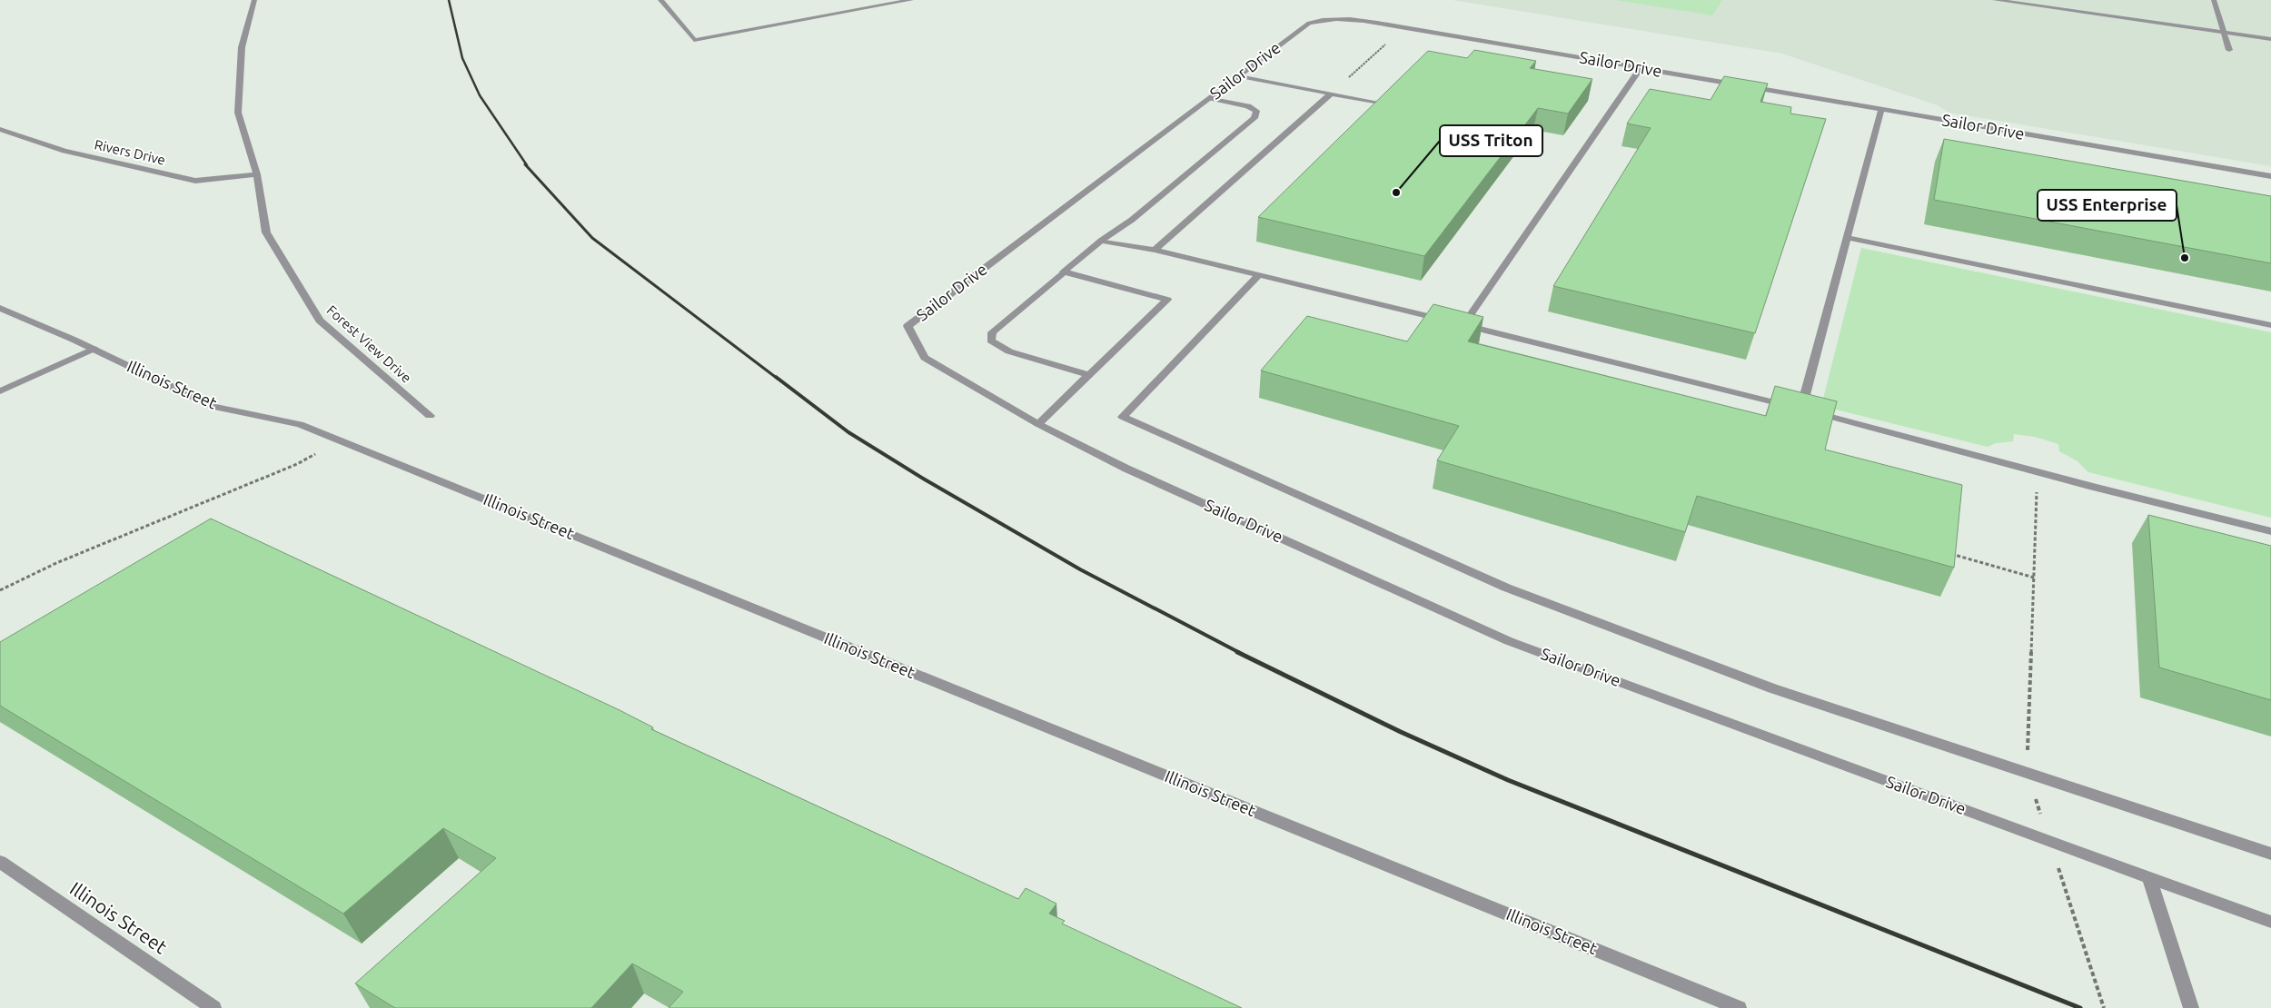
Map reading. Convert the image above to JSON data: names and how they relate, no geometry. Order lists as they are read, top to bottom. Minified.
{"streets":{"street":["Sailor Drive","Rivers Drive","Forest View Drive","Illinois Street"]},"crossings":[["Rivers Drive","Forest View Drive"]],"places":["USS Triton","USS Enterprise"]}
